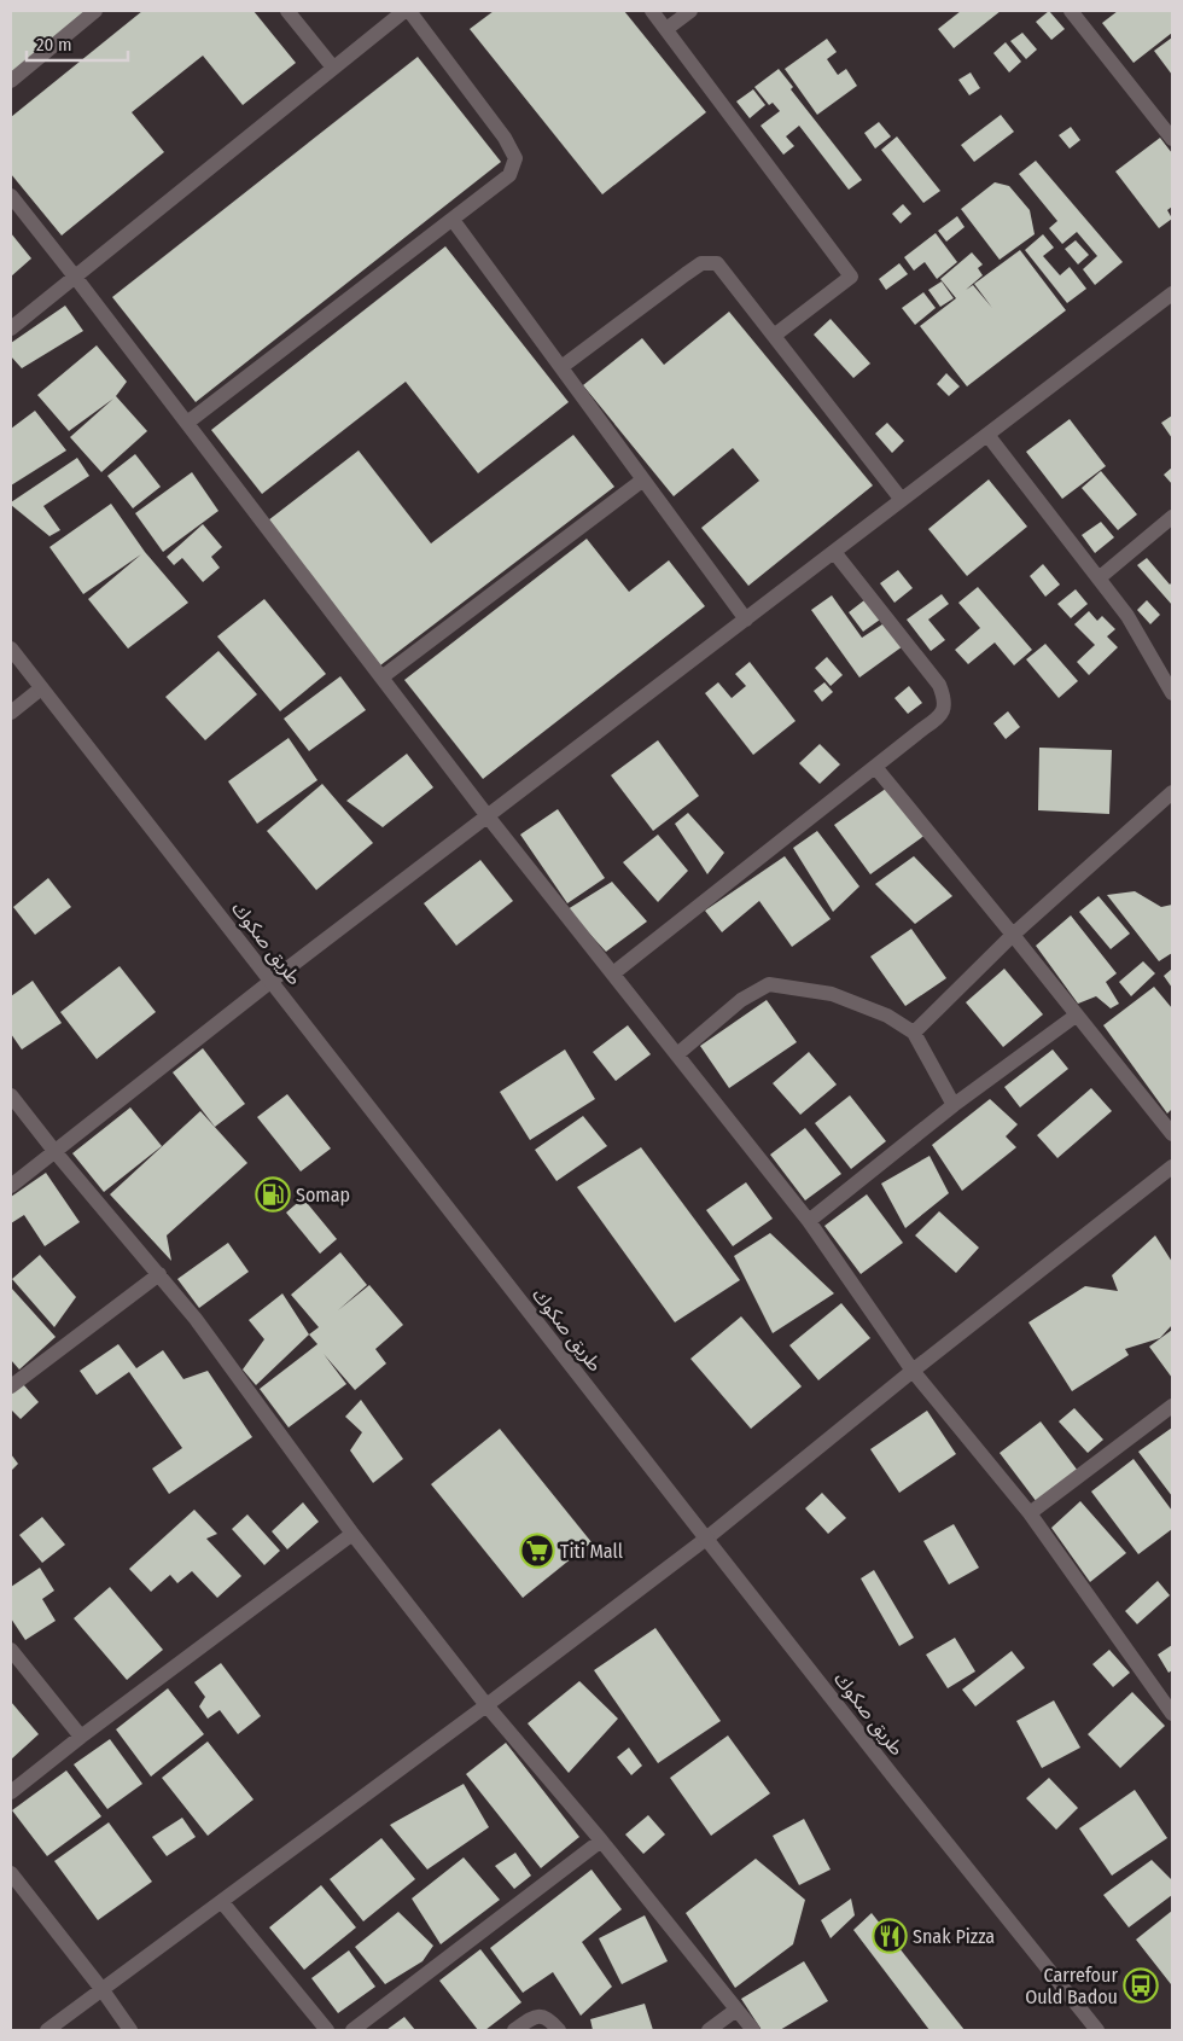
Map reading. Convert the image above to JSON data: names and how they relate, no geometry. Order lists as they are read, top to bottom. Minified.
{"streets":{"street":["طريق صكوك"]},"places":{"fuel station":["Somap"],"supermarket":["Titi Mall"],"restaurant":["Snak Pizza"],"bus stop":["Carrefour Ould Badou"]},"scale_bar":"20 m"}
